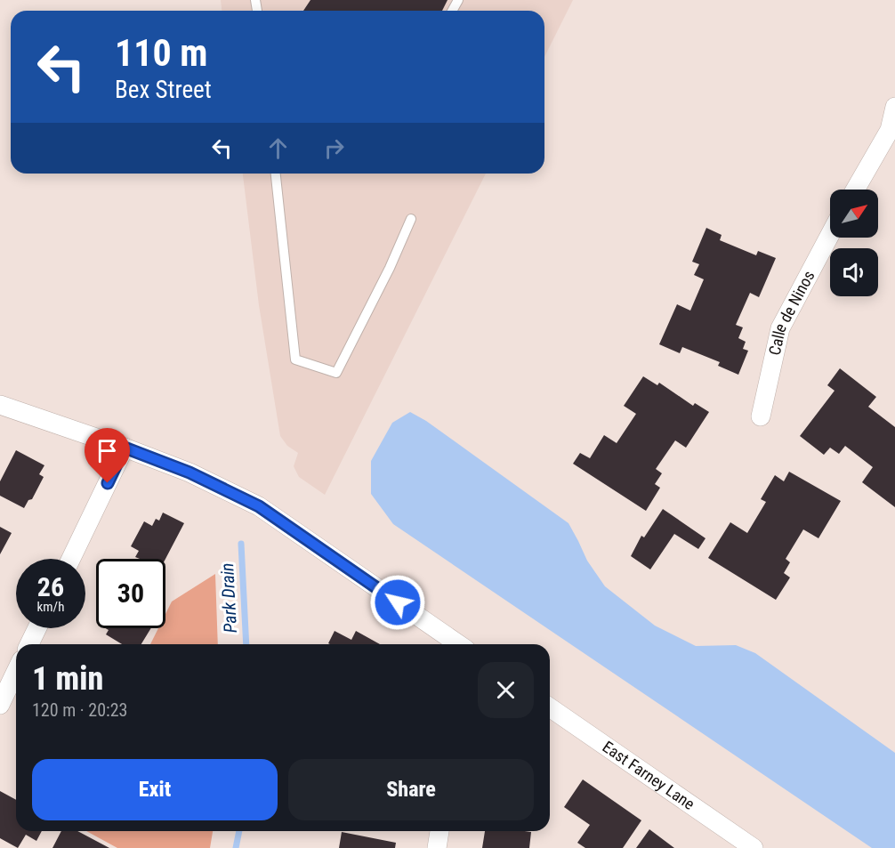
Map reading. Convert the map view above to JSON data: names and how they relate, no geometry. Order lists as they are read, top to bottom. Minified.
{"streets":{"street":["Calle de Ninos","East Farney Lane"]},"water":["Park Drain"],"north":"top right","page":{"turn":["110 m","Bex Street"],"speed":"26 km/h","limit":"30","heading":["1 min","120 m · 20:23"],"buttons":["Exit","Share"]}}
